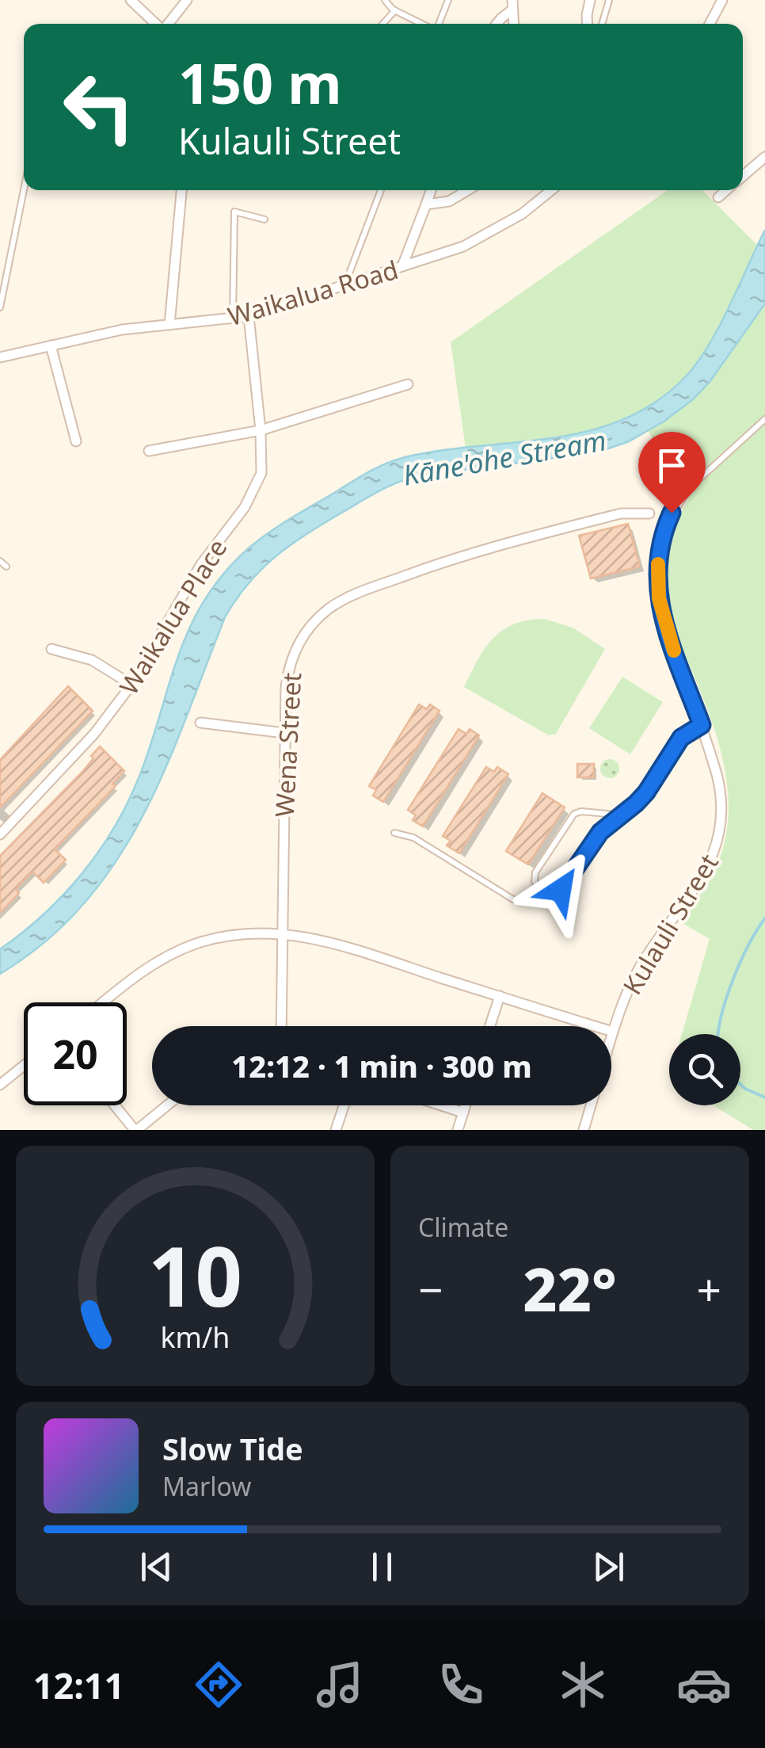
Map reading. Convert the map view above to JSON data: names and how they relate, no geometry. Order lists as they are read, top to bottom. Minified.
{"streets":{"street":["Waikalua Road","Waikalua Place","Wena Street","Kulauli Street"]},"crossings":[["Waikalua Road","Waikalua Place"]],"water":["Kāne'ohe Stream"],"page":{"turn":["150 m","Kulauli Street"],"limit":"20","trip":"12:12 · 1 min · 300 m","tile":"Climate","heat":["−","22°","+"],"song":["Slow Tide","Marlow"],"tabs":"12:11","gauge":["10","km/h"]}}
